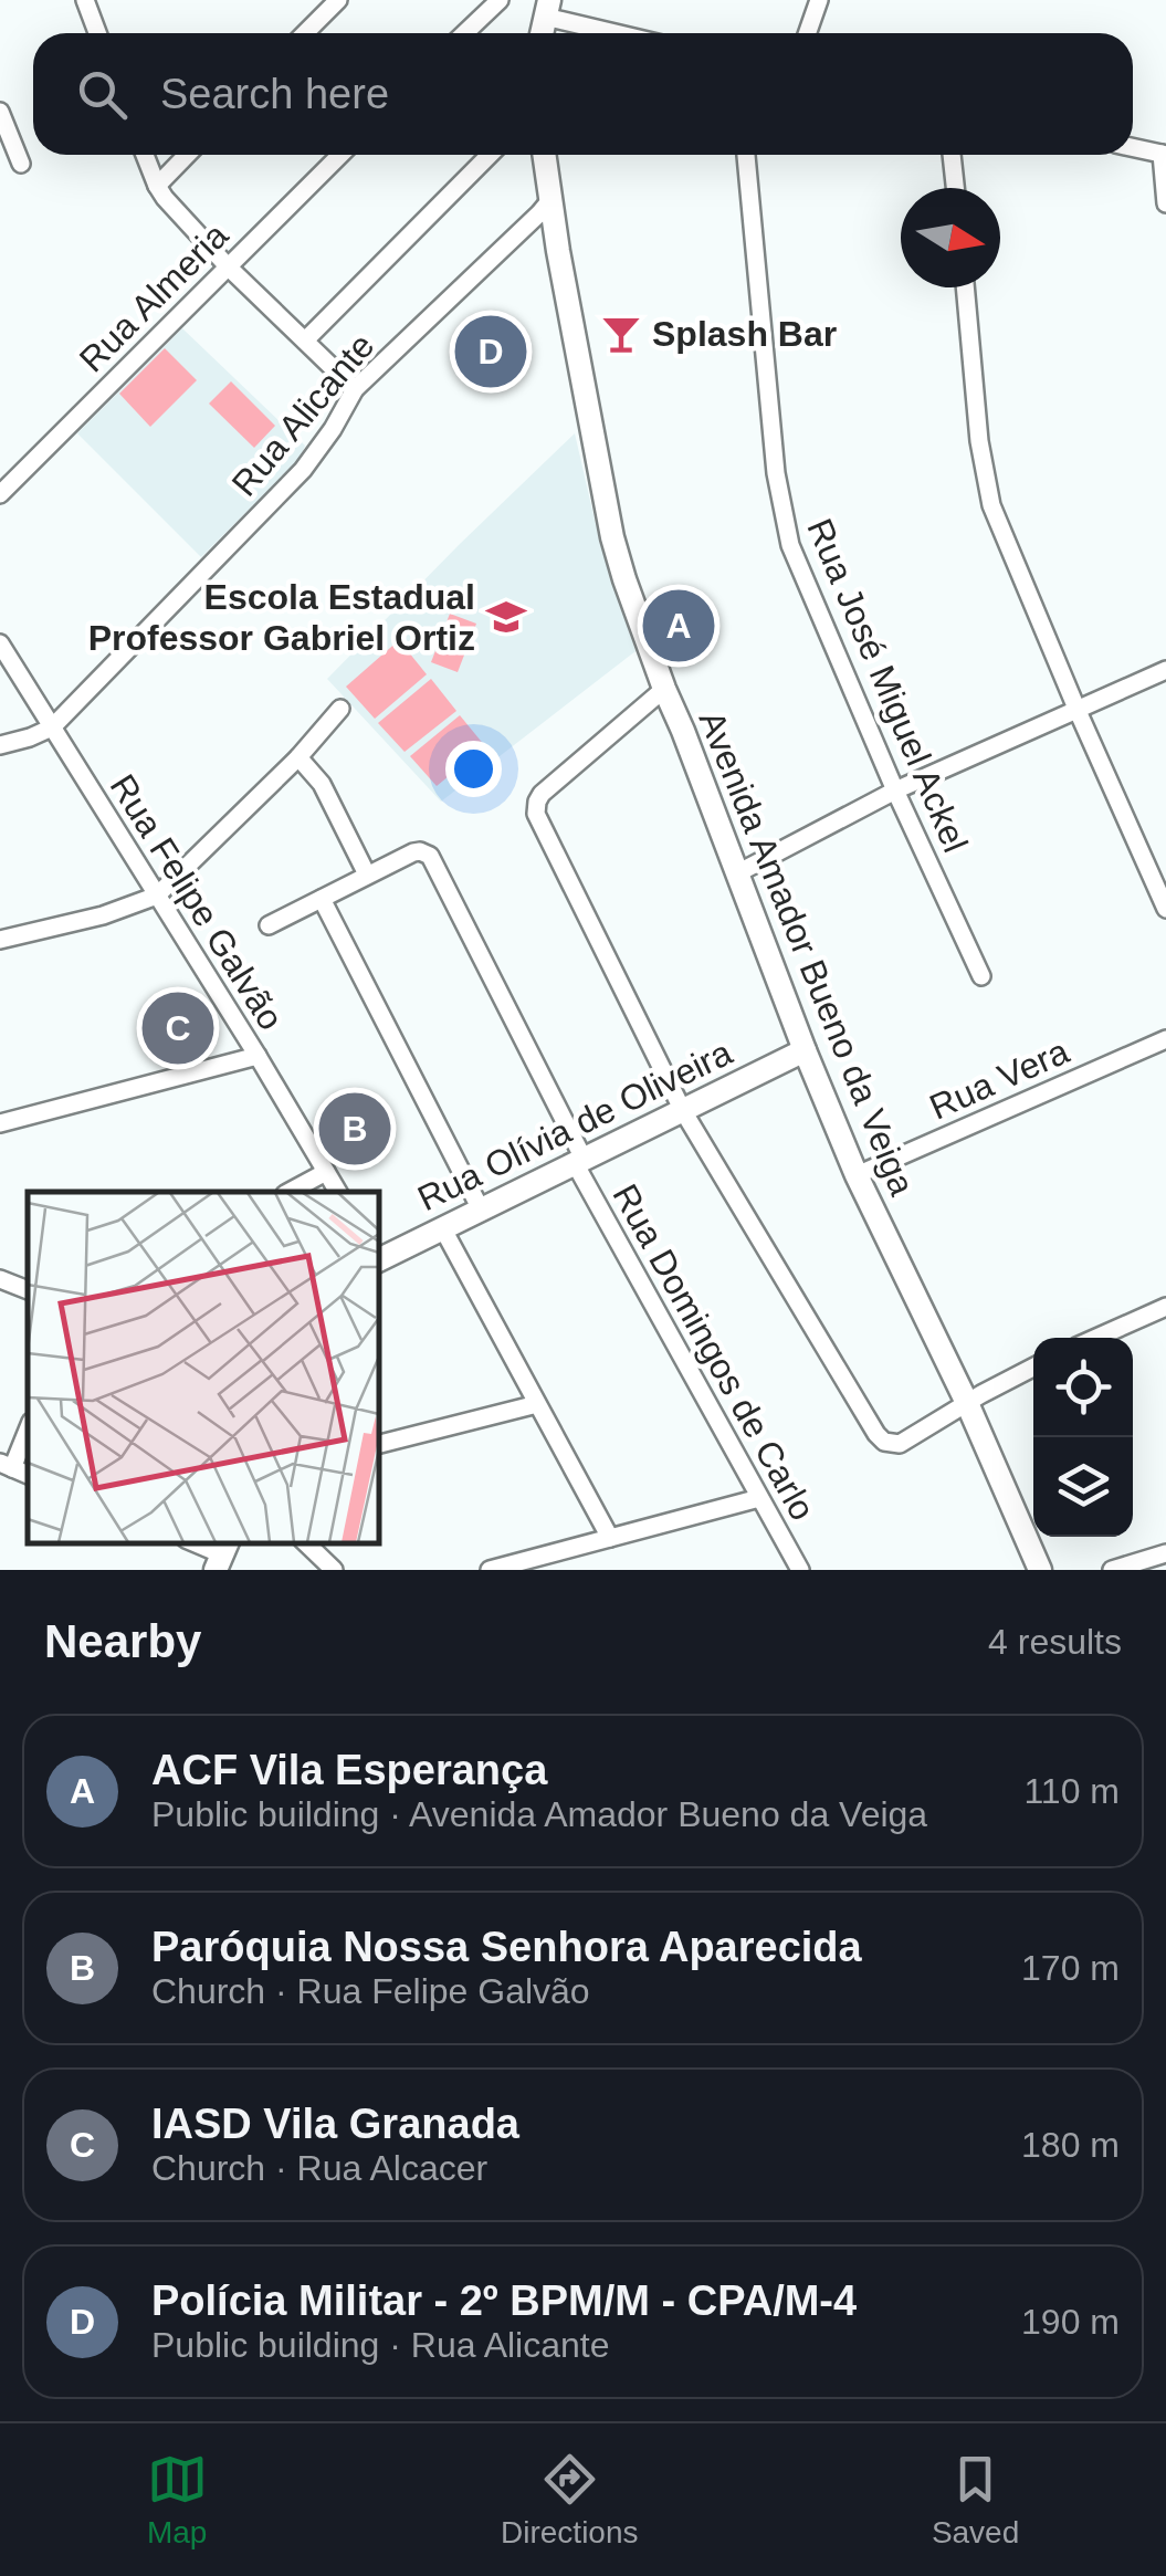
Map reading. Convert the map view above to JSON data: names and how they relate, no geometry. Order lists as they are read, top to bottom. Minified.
{"streets":{"main road":["Avenida Amador Bueno da Veiga","Rua Olívia de Oliveira"],"street":["Rua Almeria","Rua Alicante","Rua José Miguel Ackel","Rua Felipe Galvão","Rua Vera","Rua Domingos de Carlo"]},"crossings":[["Rua Alicante","Rua Felipe Galvão"],["Rua Alicante","Avenida Amador Bueno da Veiga"],["Avenida Amador Bueno da Veiga","Rua Vera"],["Avenida Amador Bueno da Veiga","Rua Olívia de Oliveira"],["Rua Olívia de Oliveira","Rua Domingos de Carlo"]],"places":{"bar":["Splash Bar"],"school or university":["Escola Estadual Professor Gabriel Ortiz"]},"north":"right","page":{"search":"Search here","pins":["D","A","C","B"],"heading":["Nearby","4 results"],"list":[{"mark":"A","name":"ACF Vila Esperança","note":"Public building · Avenida Amador Bueno da Veiga","value":"110 m"},{"mark":"B","name":"Paróquia Nossa Senhora Aparecida","note":"Church · Rua Felipe Galvão","value":"170 m"},{"mark":"C","name":"IASD Vila Granada","note":"Church · Rua Alcacer","value":"180 m"},{"mark":"D","name":"Polícia Militar - 2º BPM/M - CPA/M-4","note":"Public building · Rua Alicante","value":"190 m"}],"nav":["Map","Directions","Saved"]}}
